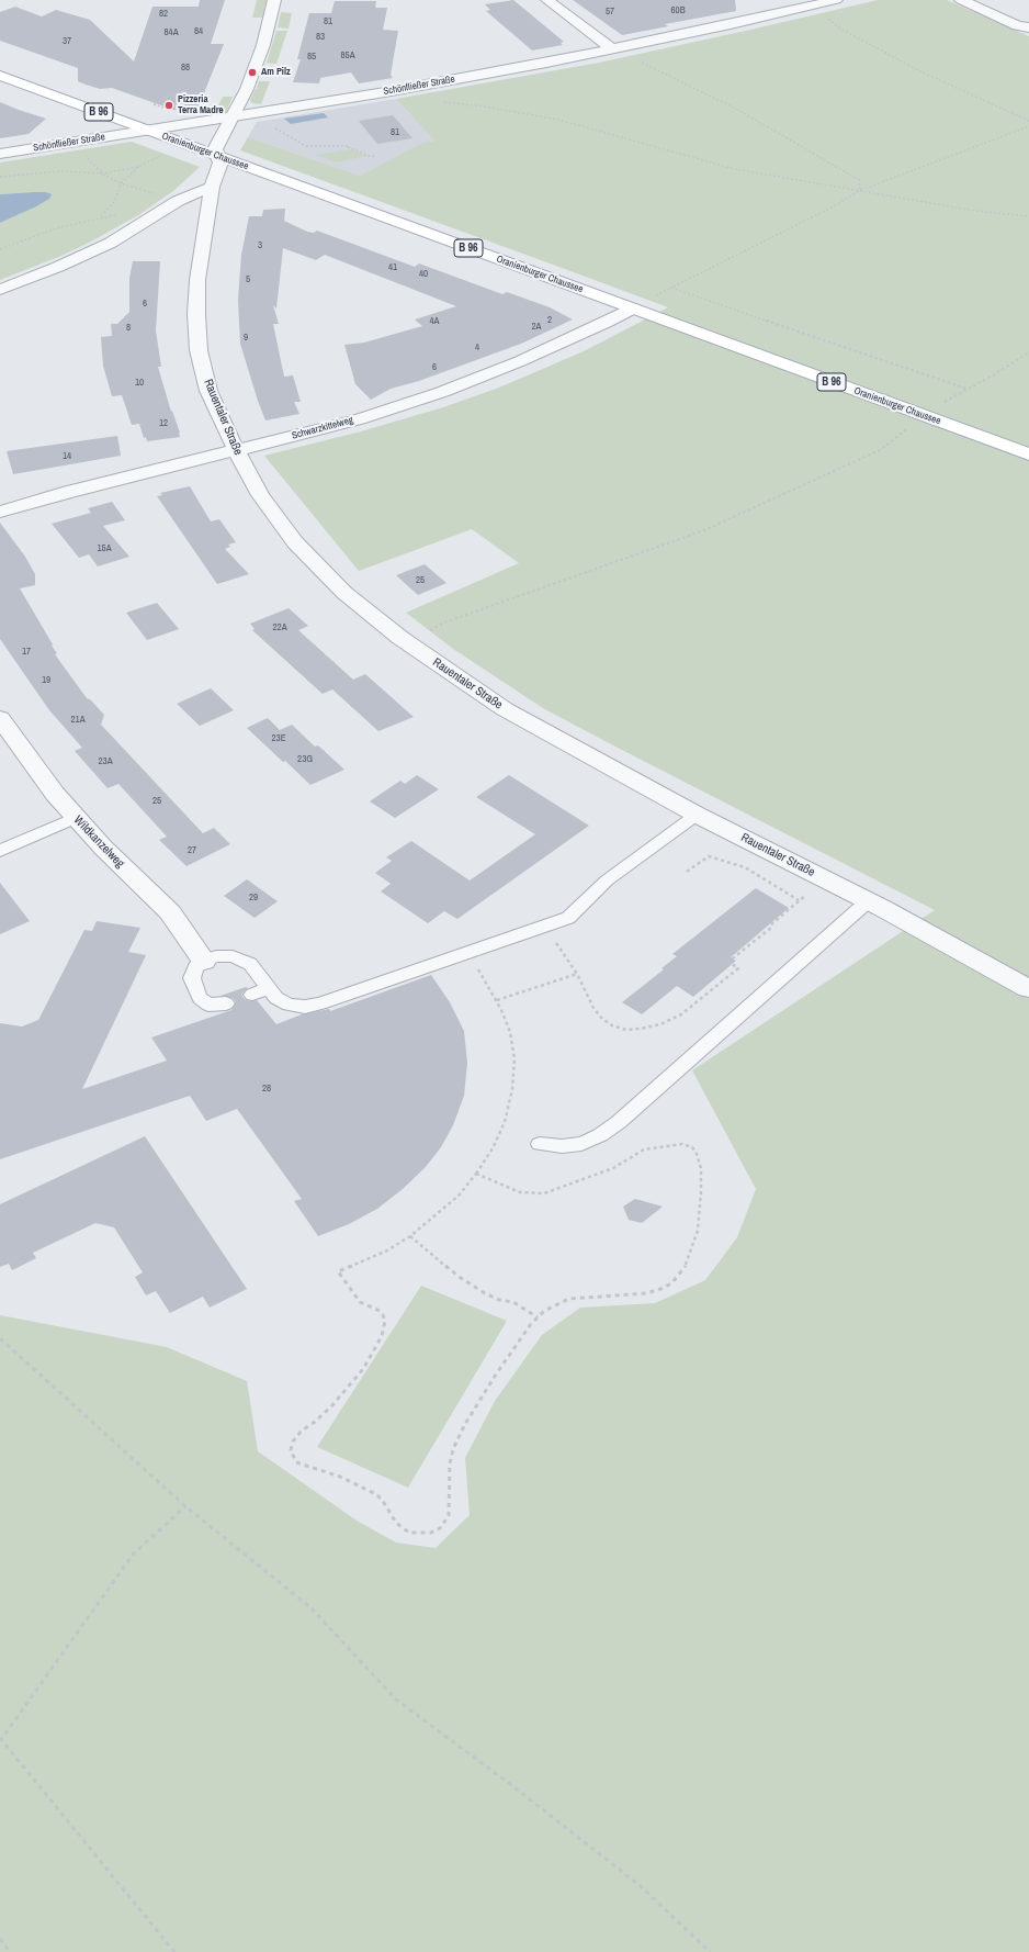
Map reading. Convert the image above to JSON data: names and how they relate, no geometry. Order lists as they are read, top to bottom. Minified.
{"streets":{"main road":["B 96","Oranienburger Chaussee"],"street":["Schönfließer Straße","Rauentaler Straße","Schwarzkittelweg","Wildkanzelweg"]},"crossings":[["Schönfließer Straße","Oranienburger Chaussee"],["Schönfließer Straße","Rauentaler Straße"],["Oranienburger Chaussee","Rauentaler Straße"],["Oranienburger Chaussee","Schwarzkittelweg"],["Rauentaler Straße","Schwarzkittelweg"]],"places":["Am Pilz","Pizzeria Terra Madre"],"house_numbers":["60B","57","82","81","84","84A","83","37","85A","85","88","81","3","41","40","5","6","2","4A","2A","8","9","4","6","10","12","14","15A","25","22A","17","19","21A","23E","23G","23A","25","27","29","28"]}
